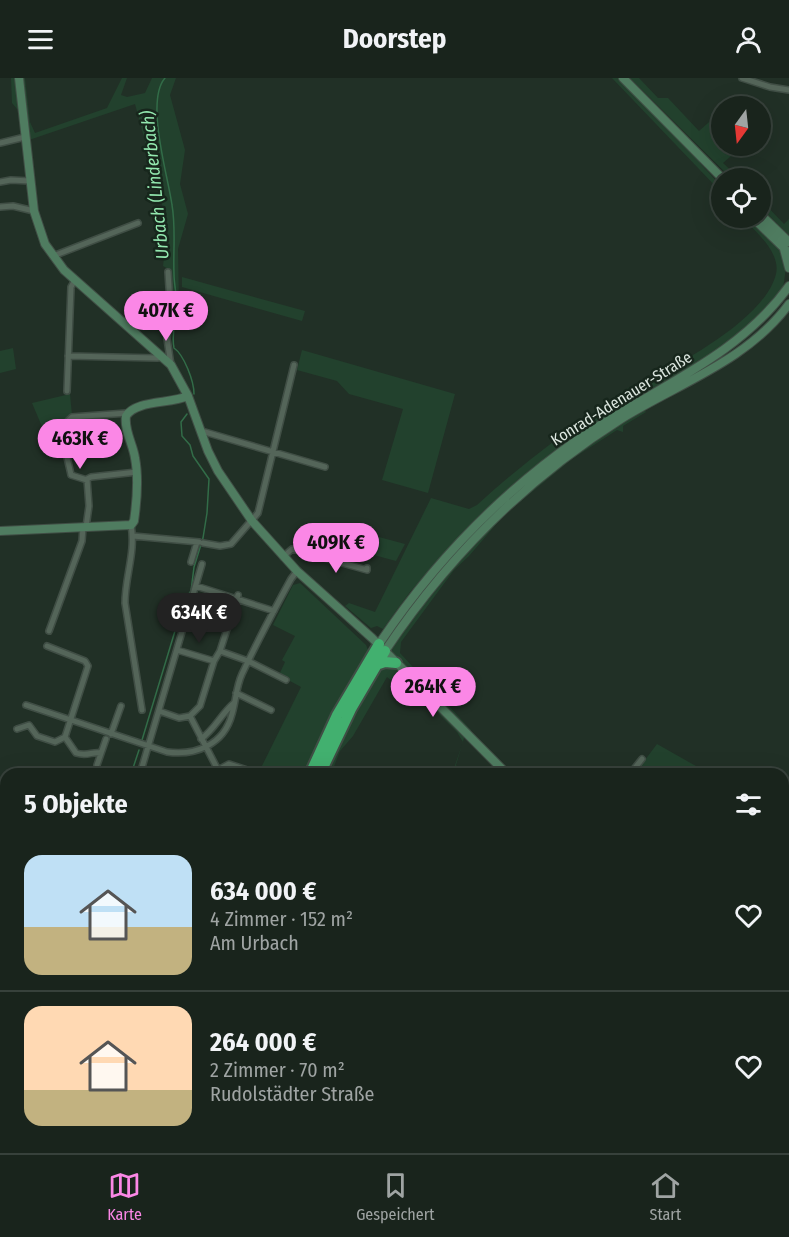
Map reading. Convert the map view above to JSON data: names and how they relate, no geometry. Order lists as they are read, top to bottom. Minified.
{"streets":{"highway":["Konrad-Adenauer-Straße"]},"water":["Urbach (Linderbach)"],"north":"bottom","page":{"header":"Doorstep","price":["407K €","463K €","409K €","634K €","264K €"],"heading":"5 Objekte","list":[{"name":"634 000 €","note":"4 Zimmer · 152 m² · Am Urbach"},{"name":"264 000 €","note":"2 Zimmer · 70 m² · Rudolstädter Straße"}],"tabs":["Karte","Gespeichert","Start"]}}
